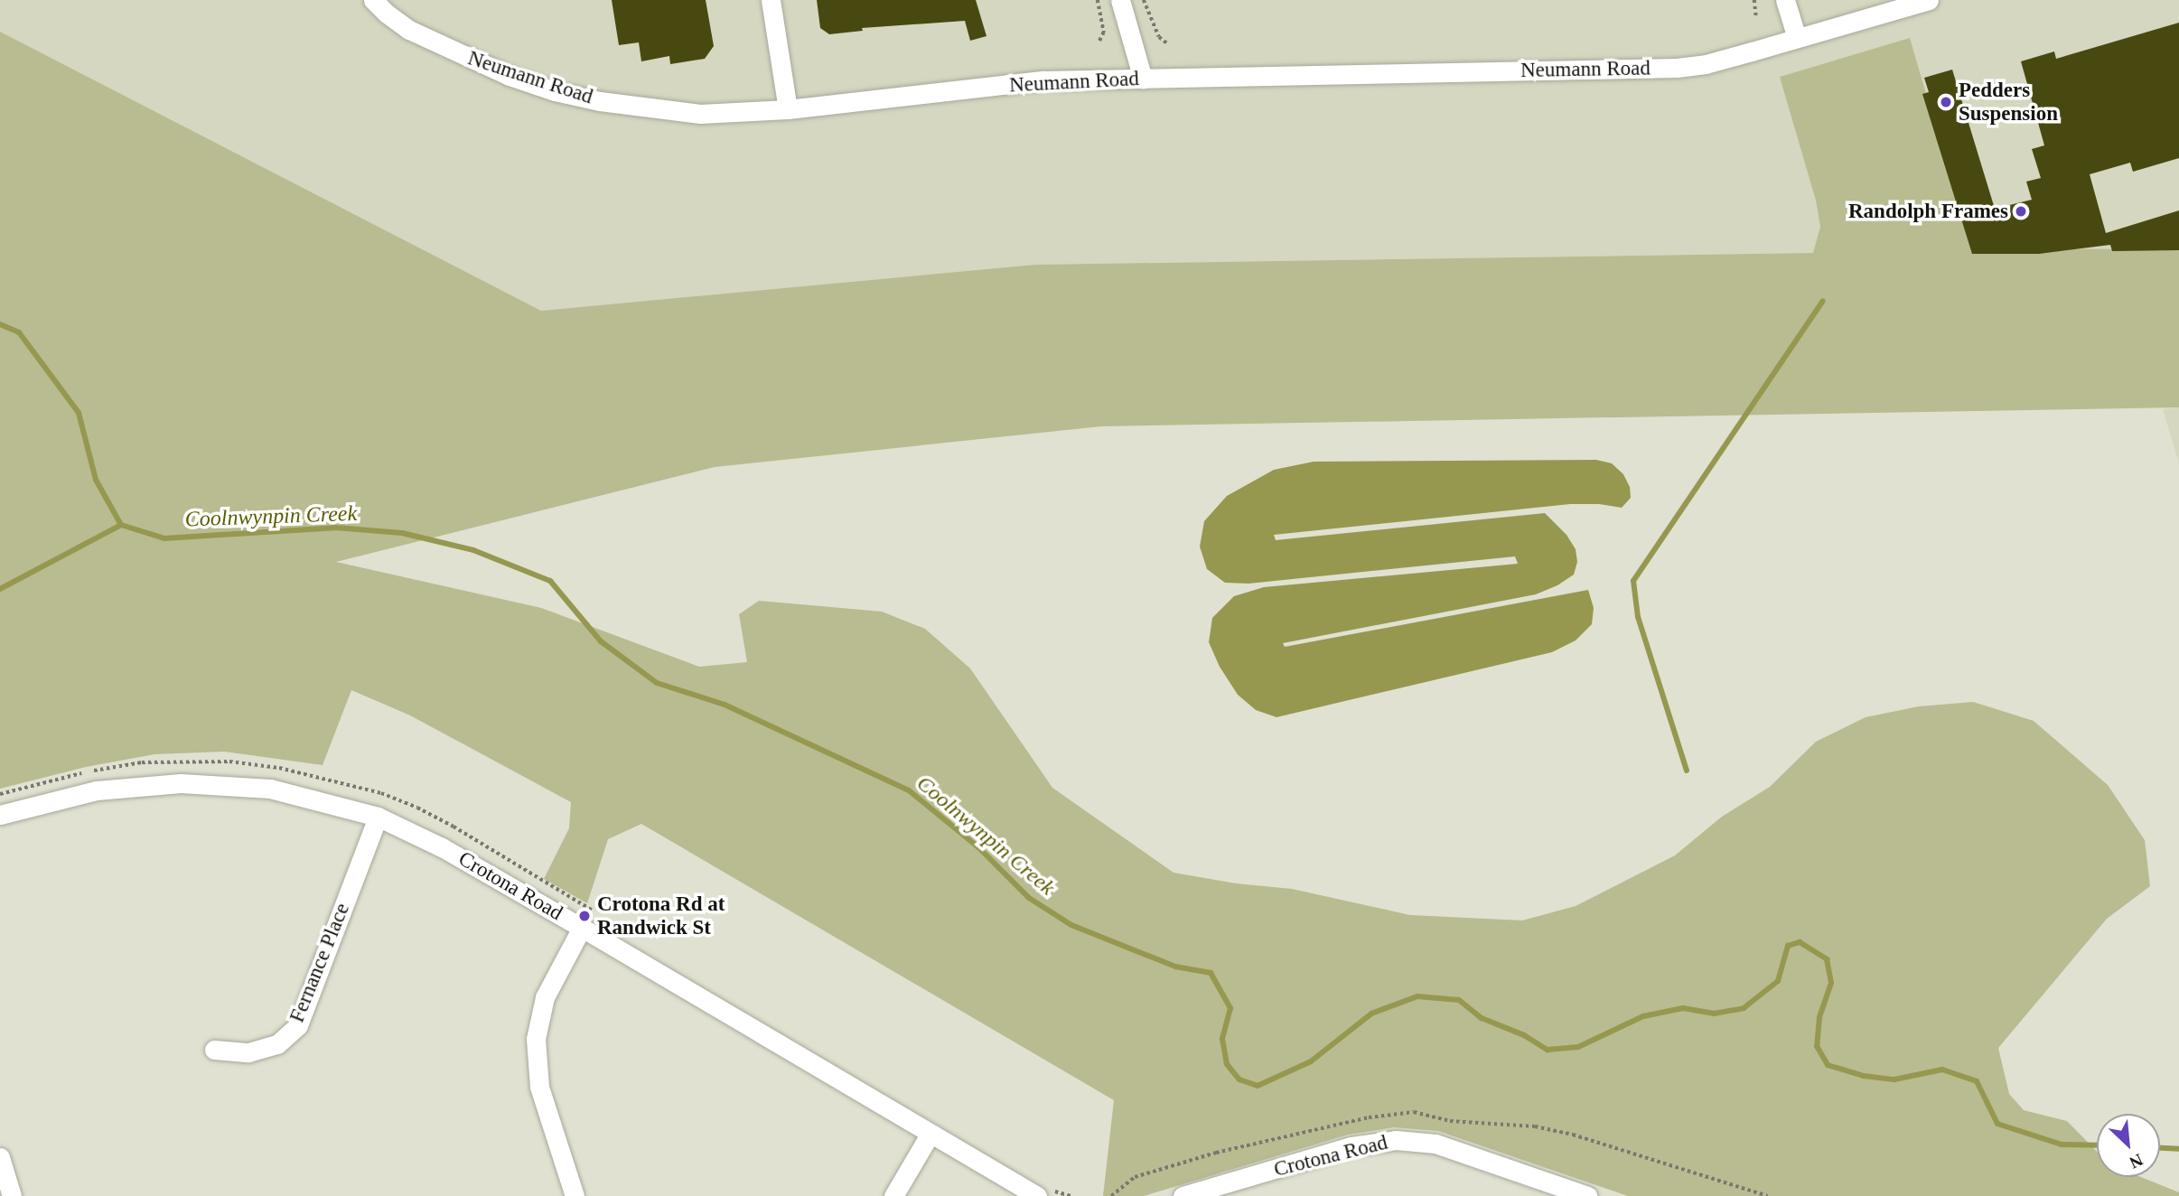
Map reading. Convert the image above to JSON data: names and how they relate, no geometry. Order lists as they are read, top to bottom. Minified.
{"streets":{"street":["Neumann Road","Crotona Road","Fernance Place"]},"crossings":[["Crotona Road","Fernance Place"]],"water":["Coolnwynpin Creek"],"places":["Pedders Suspension","Randolph Frames","Crotona Rd at Randwick St"],"north":"bottom right"}
